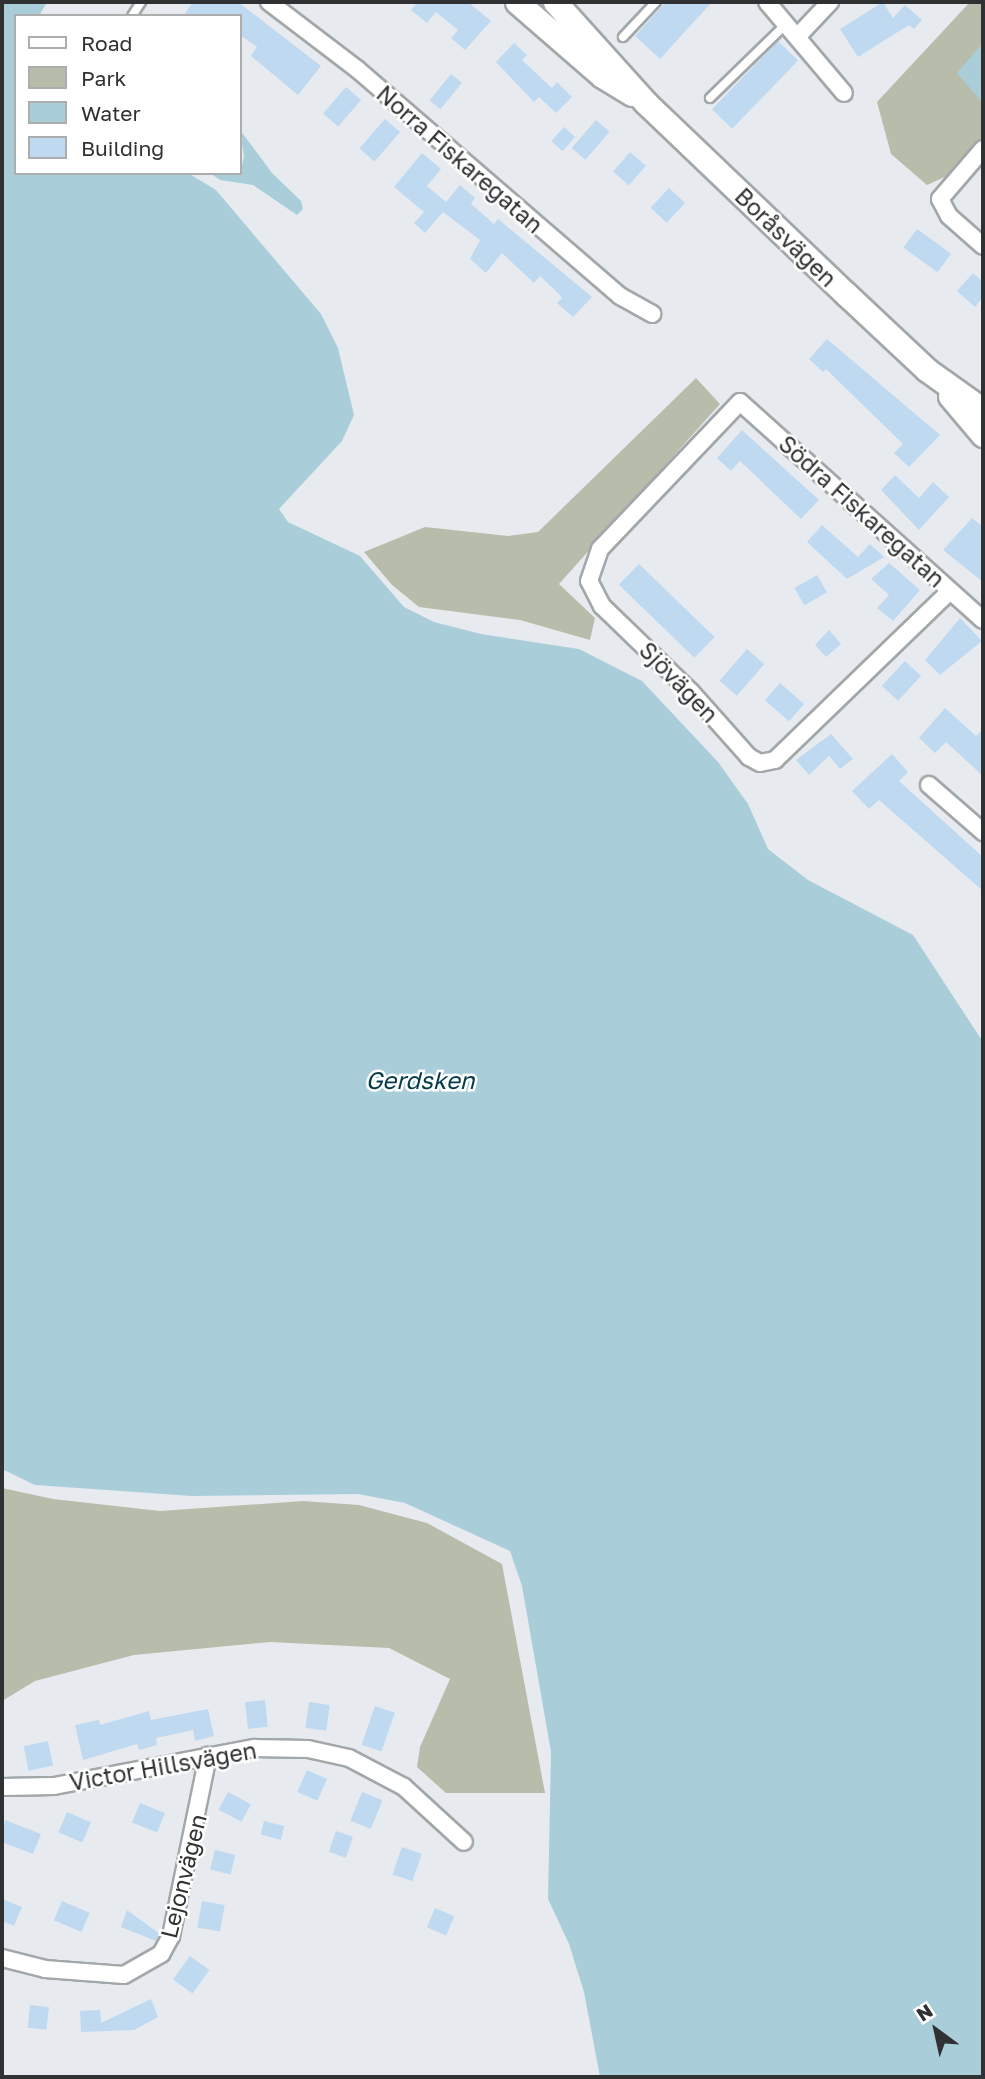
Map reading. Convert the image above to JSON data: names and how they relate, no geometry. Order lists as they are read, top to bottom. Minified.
{"streets":{"main road":["Boråsvägen"],"street":["Norra Fiskaregatan","Södra Fiskaregatan","Sjövägen","Victor Hillsvägen","Lejonvägen"]},"crossings":[["Södra Fiskaregatan","Sjövägen"],["Victor Hillsvägen","Lejonvägen"]],"water":["Gerdsken"],"legend":["Road","Park","Water","Building"],"north":"top left"}
